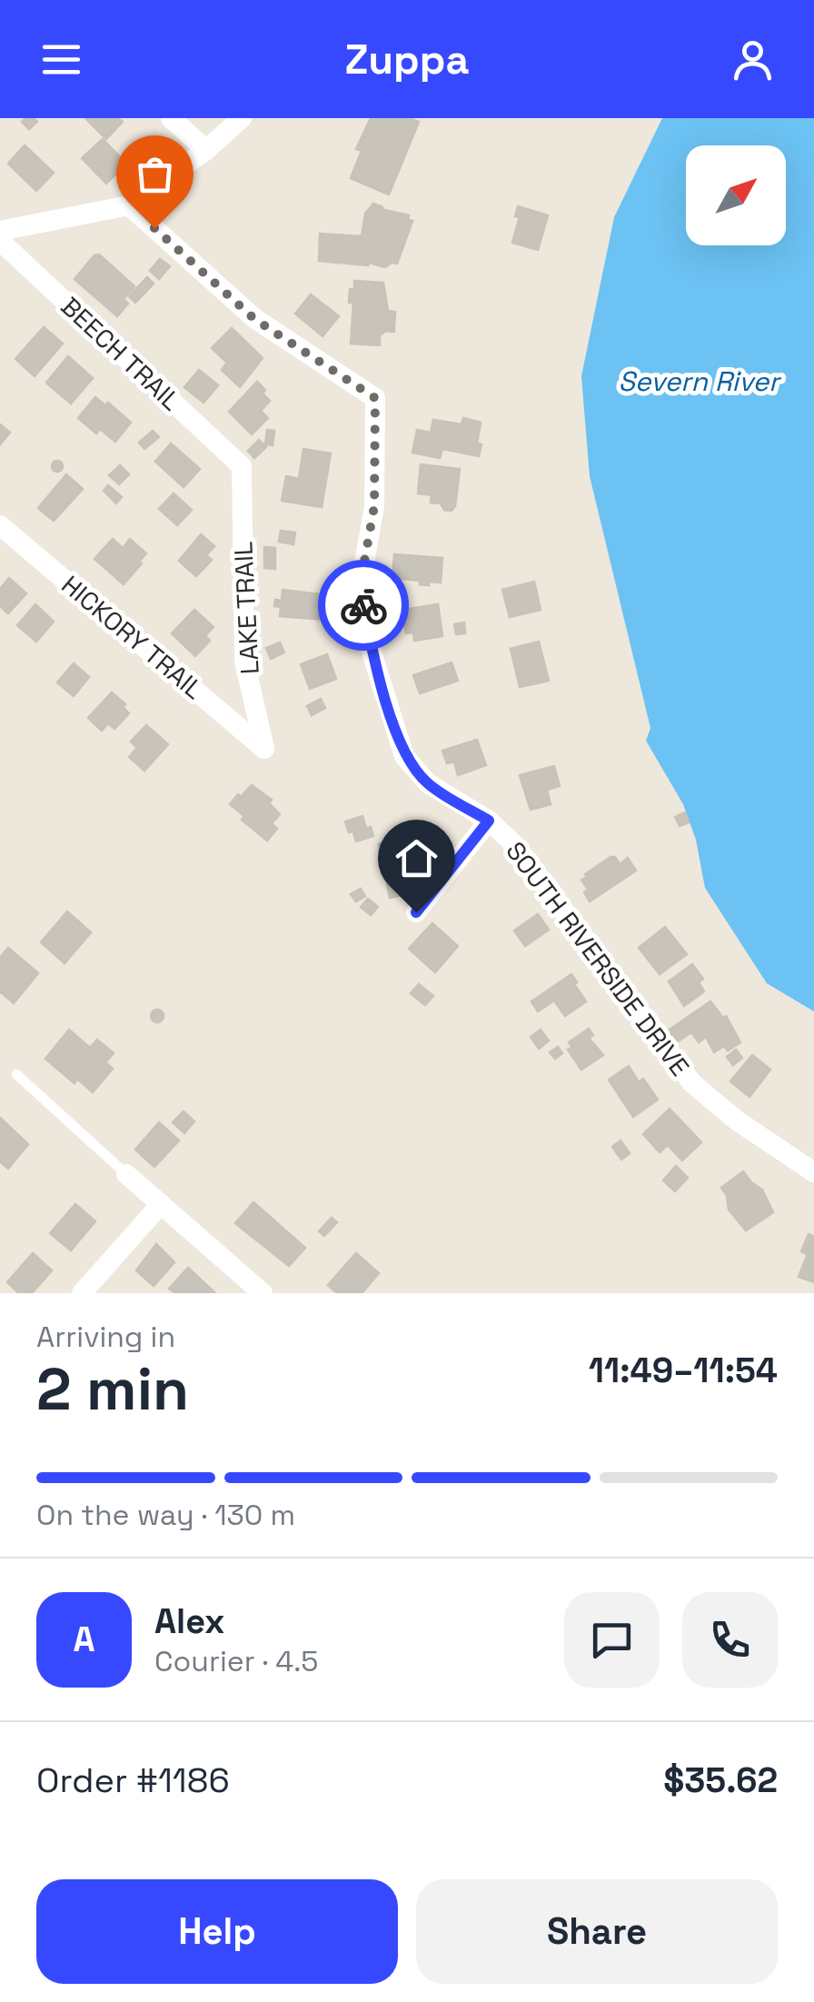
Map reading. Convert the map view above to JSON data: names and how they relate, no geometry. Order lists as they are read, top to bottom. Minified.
{"streets":{"street":["BEECH TRAIL","LAKE TRAIL","HICKORY TRAIL","SOUTH RIVERSIDE DRIVE"]},"crossings":[["BEECH TRAIL","LAKE TRAIL"],["LAKE TRAIL","HICKORY TRAIL"]],"water":["Severn River"],"north":"top right","page":{"header":"Zuppa","heading":["2 min","Arriving in","11:49–11:54"],"panel":["Alex","Courier · 4.5","Order #1186","$35.62"],"bar":"On the way · 130 m","round":"A","buttons":["Help","Share"]}}
